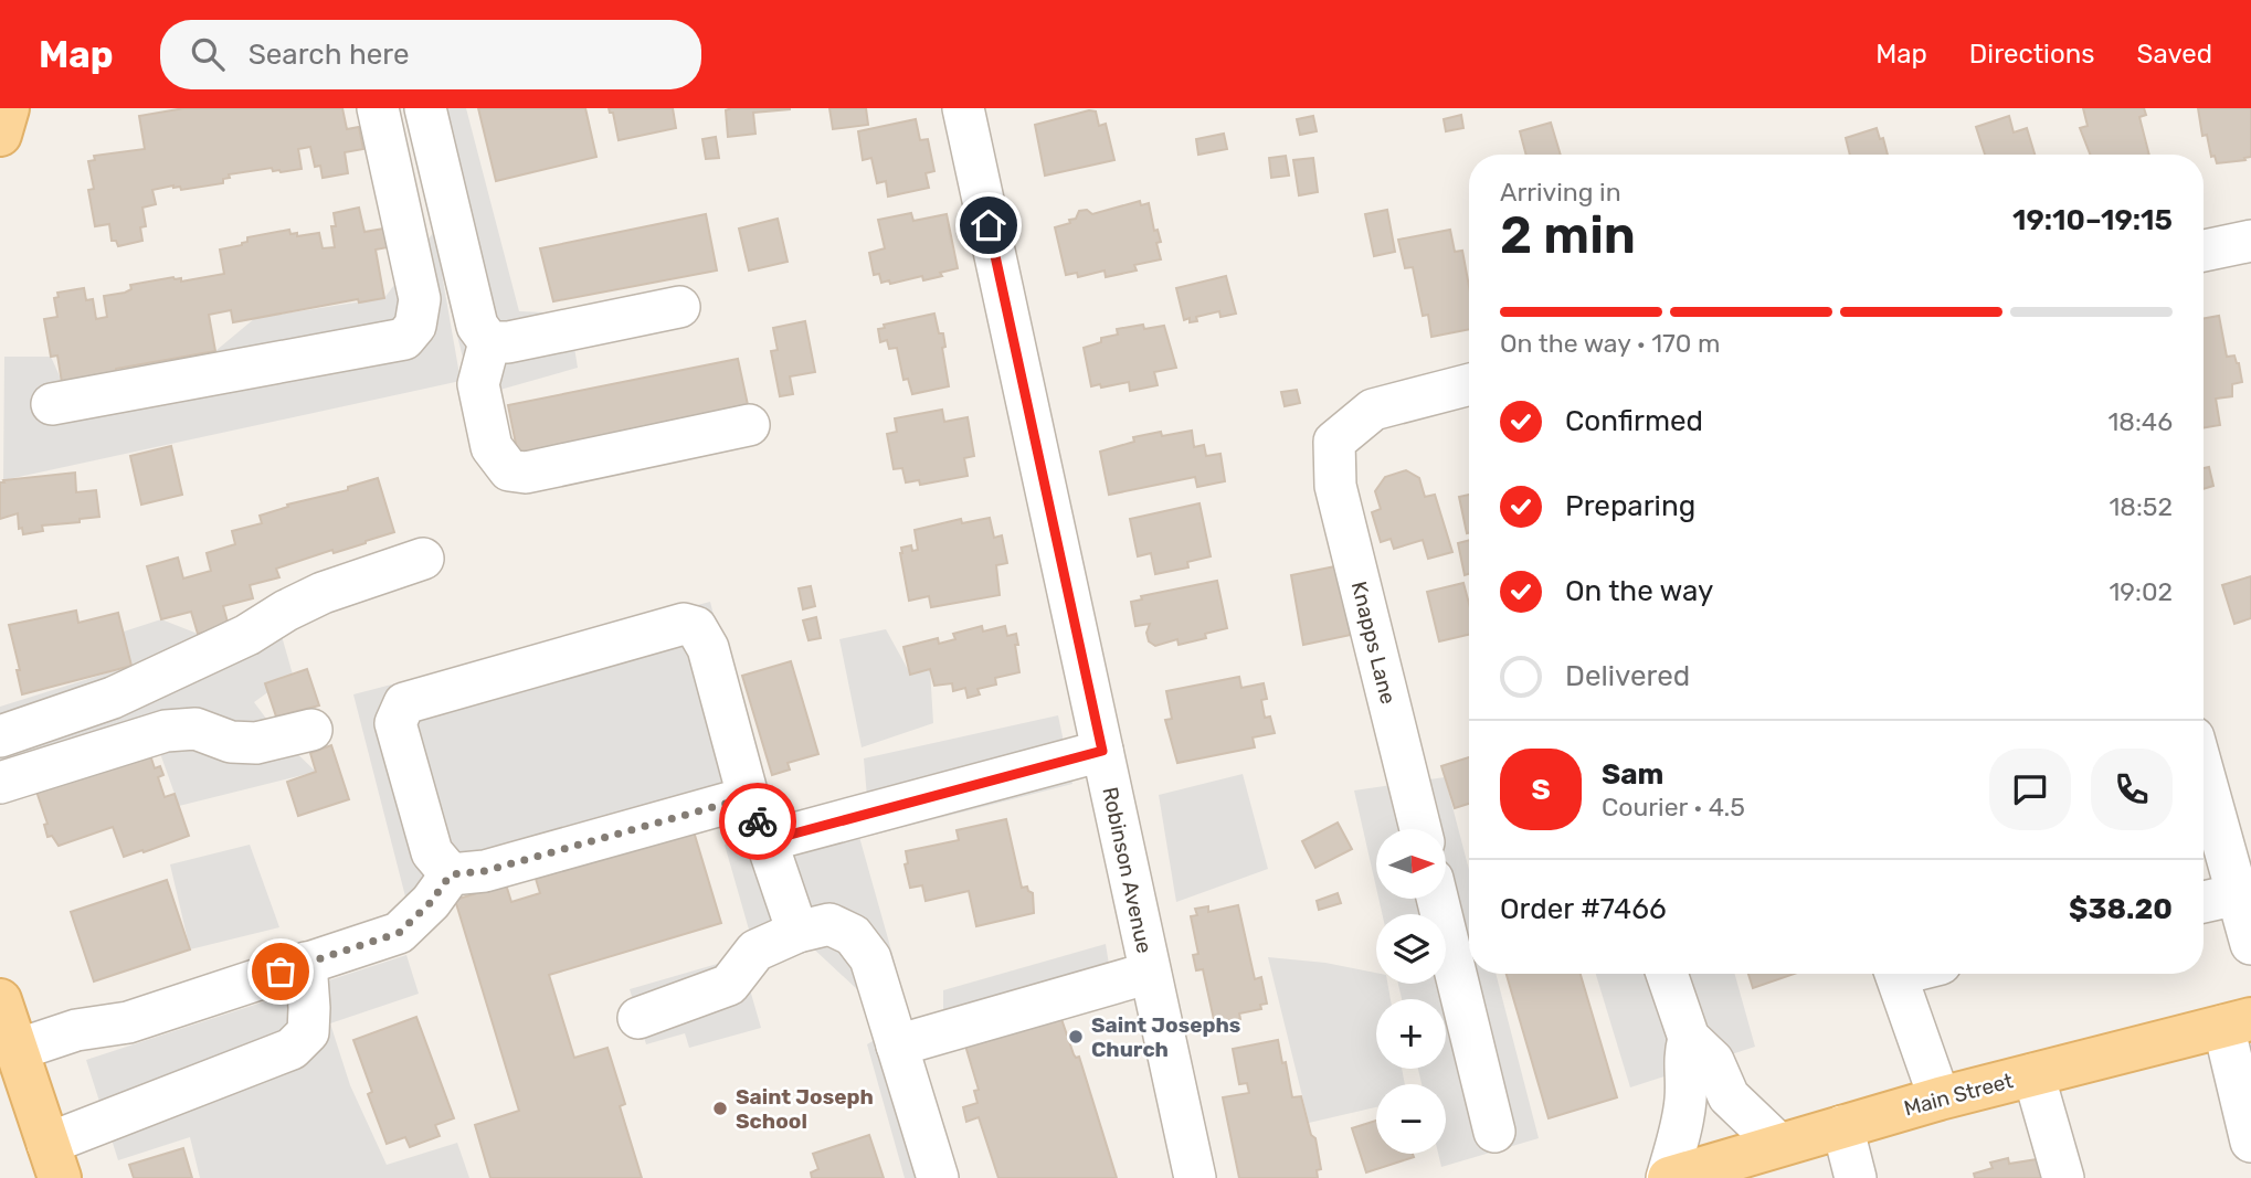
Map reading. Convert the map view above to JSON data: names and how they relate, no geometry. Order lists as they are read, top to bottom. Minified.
{"streets":{"main road":["Main Street"],"street":["Knapps Lane","Robinson Avenue"]},"places":["Saint Josephs Church","Saint Joseph School"],"north":"right","page":{"header":"Map","search":"Search here","nav":["Map","Directions","Saved"],"heading":["2 min","Arriving in","19:10–19:15"],"panel":["Sam","Courier · 4.5","Order #7466","$38.20"],"bar":"On the way · 170 m","list":[["Confirmed","18:46"],["Preparing","18:52"],["On the way","19:02"],"Delivered"],"round":"S","map_buttons":["+","−"]}}
